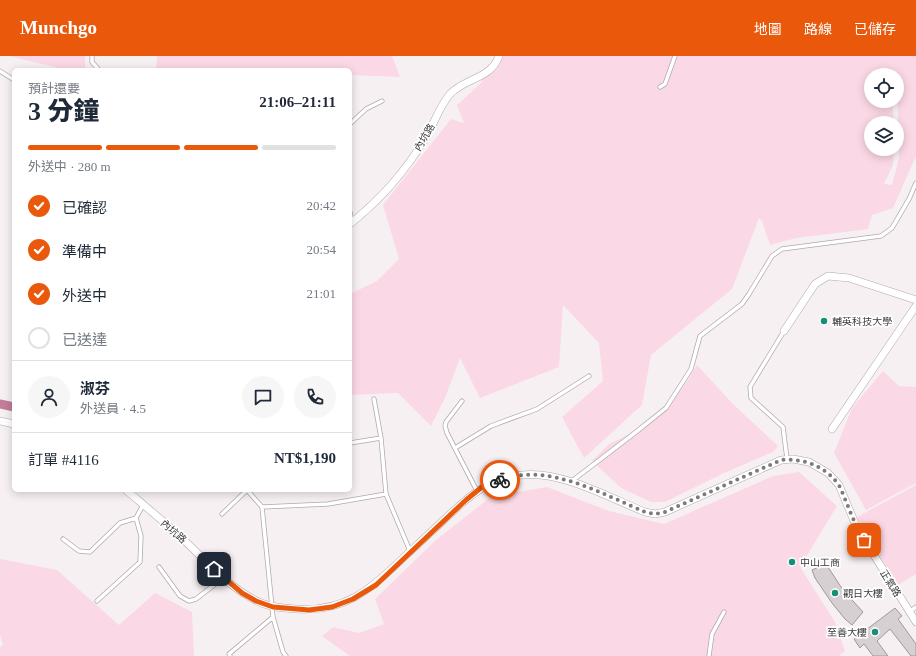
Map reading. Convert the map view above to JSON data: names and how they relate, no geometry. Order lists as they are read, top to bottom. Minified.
{"streets":{"street":["內坑路","正氣路"]},"crossings":[["內坑路","正氣路"]],"places":["輔英科技大學","中山工商","觀日大樓","至善大樓"],"page":{"header":"Munchgo","nav":["地圖","路線","已儲存"],"heading":["3 分鐘","預計還要","21:06–21:11"],"panel":["淑芬","外送員 · 4.5","訂單 #4116","NT$1,190"],"bar":"外送中 · 280 m","list":[["已確認","20:42"],["準備中","20:54"],["外送中","21:01"],"已送達"]}}
